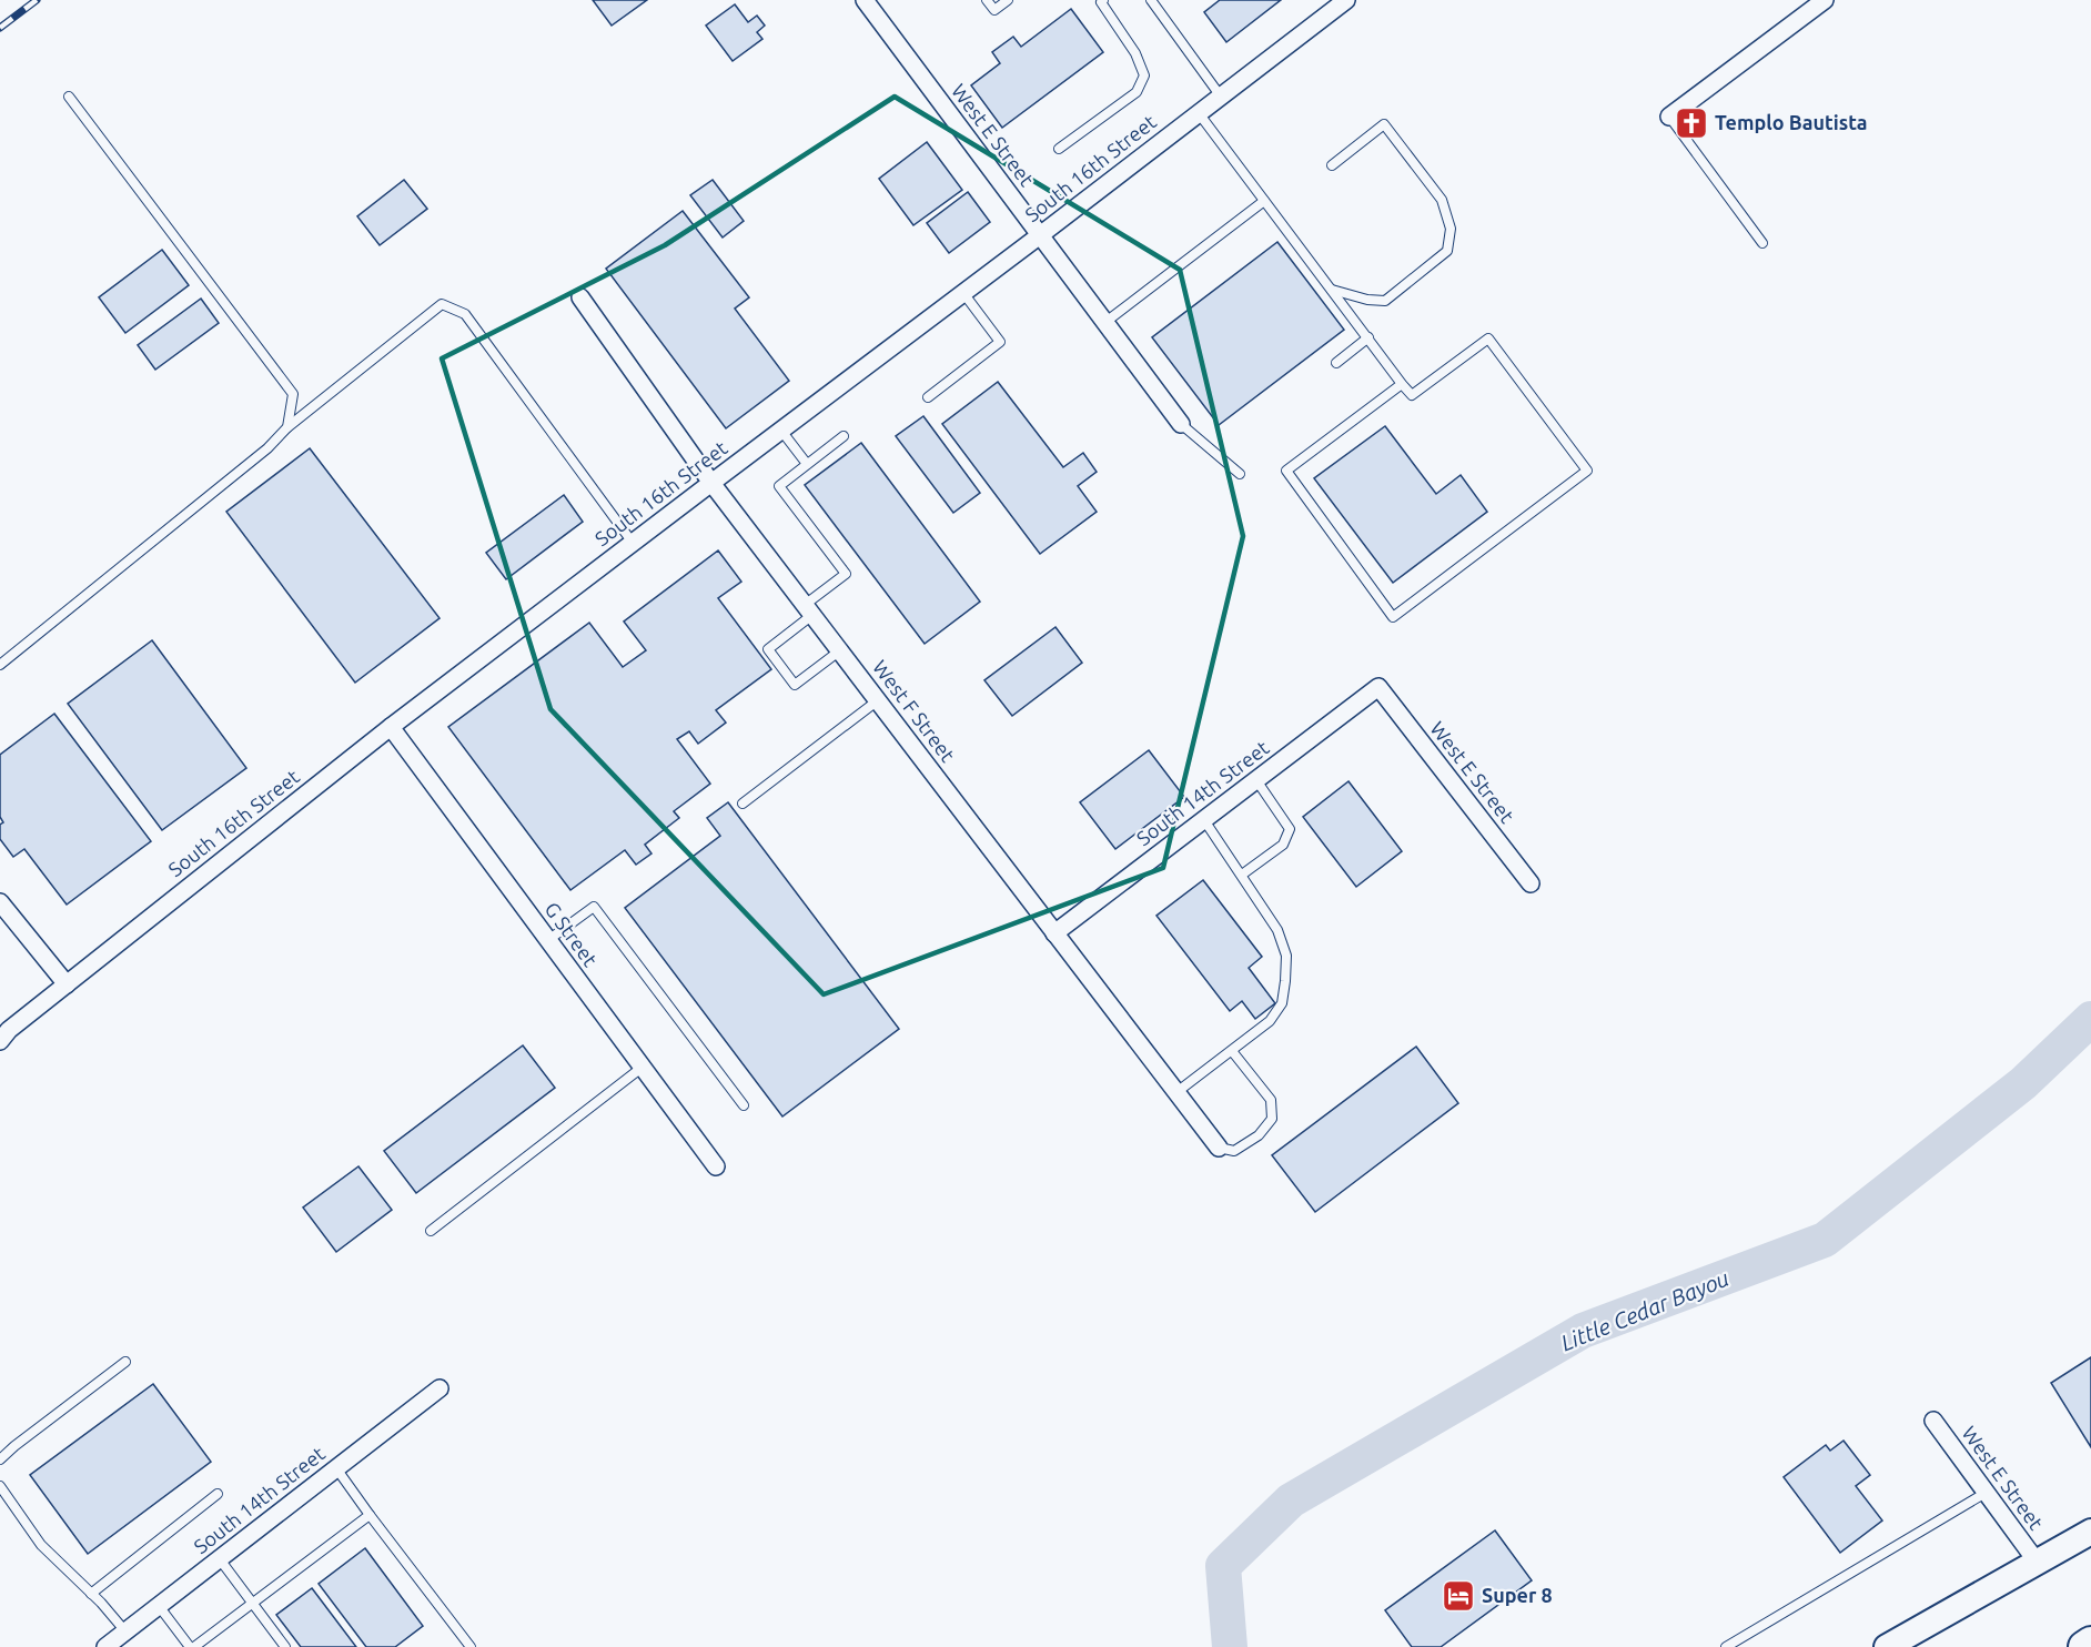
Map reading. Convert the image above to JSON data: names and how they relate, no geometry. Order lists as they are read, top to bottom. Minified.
{"streets":{"street":["West E Street","South 16th Street","West F Street","South 14th Street","G Street"]},"crossings":[["West E Street","South 16th Street"],["West E Street","South 14th Street"],["South 16th Street","West F Street"],["South 16th Street","G Street"],["West F Street","South 14th Street"]],"water":["Little Cedar Bayou"],"places":{"church":["Templo Bautista"],"hotel":["Super 8"]}}
